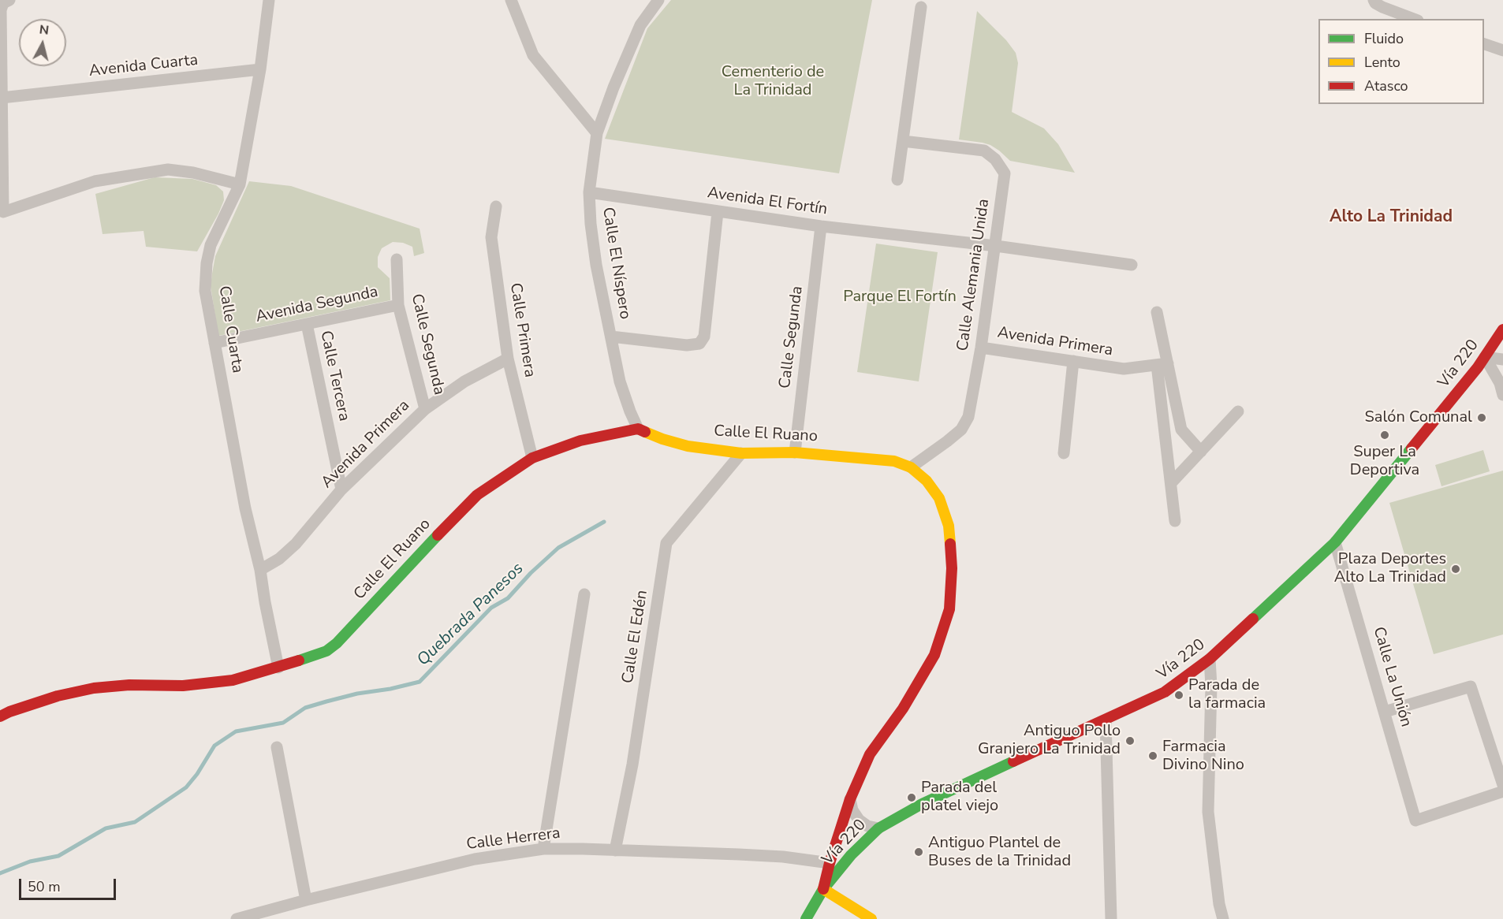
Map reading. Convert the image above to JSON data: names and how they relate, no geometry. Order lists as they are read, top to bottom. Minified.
{"streets":{"street":["Avenida Cuarta","Avenida El Fortín","Calle El Níspero","Calle Alemania Unida","Avenida Segunda","Calle Cuarta","Calle Primera","Calle Segunda","Avenida Primera","Vía 220","Calle Tercera","Calle El Ruano","Calle El Edén","Calle La Unión","Calle Herrera"]},"crossings":[["Avenida Cuarta","Calle Cuarta"],["Avenida El Fortín","Calle El Níspero"],["Avenida El Fortín","Calle Alemania Unida"],["Avenida El Fortín","Calle Segunda"],["Calle El Níspero","Calle El Ruano"],["Calle Alemania Unida","Avenida Primera"],["Calle Alemania Unida","Calle El Ruano"],["Avenida Segunda","Calle Cuarta"],["Avenida Segunda","Calle Segunda"],["Avenida Segunda","Calle Tercera"],["Calle Cuarta","Avenida Primera"],["Calle Cuarta","Calle El Ruano"],["Calle Primera","Avenida Primera"],["Calle Primera","Calle El Ruano"],["Calle Segunda","Avenida Primera"],["Calle Segunda","Calle El Ruano"],["Avenida Primera","Calle Tercera"],["Vía 220","Calle El Ruano"],["Vía 220","Calle La Unión"],["Calle El Ruano","Calle El Edén"],["Calle El Ruano","Calle Herrera"],["Calle El Edén","Calle Herrera"]],"districts":["Alto La Trinidad"],"water":["Quebrada Panesos"],"parks":["Cementerio de La Trinidad","Parque El Fortín"],"places":["Salón Comunal","Super La Deportiva","Plaza Deportes Alto La Trinidad","Parada de la farmacia","Antiguo Pollo Granjero La Trinidad","Farmacia Divino Nino","Parada del platel viejo","Antiguo Plantel de Buses de la Trinidad"],"legend":["Fluido","Lento","Atasco"],"scale_bar":"50 m","north":"top"}
